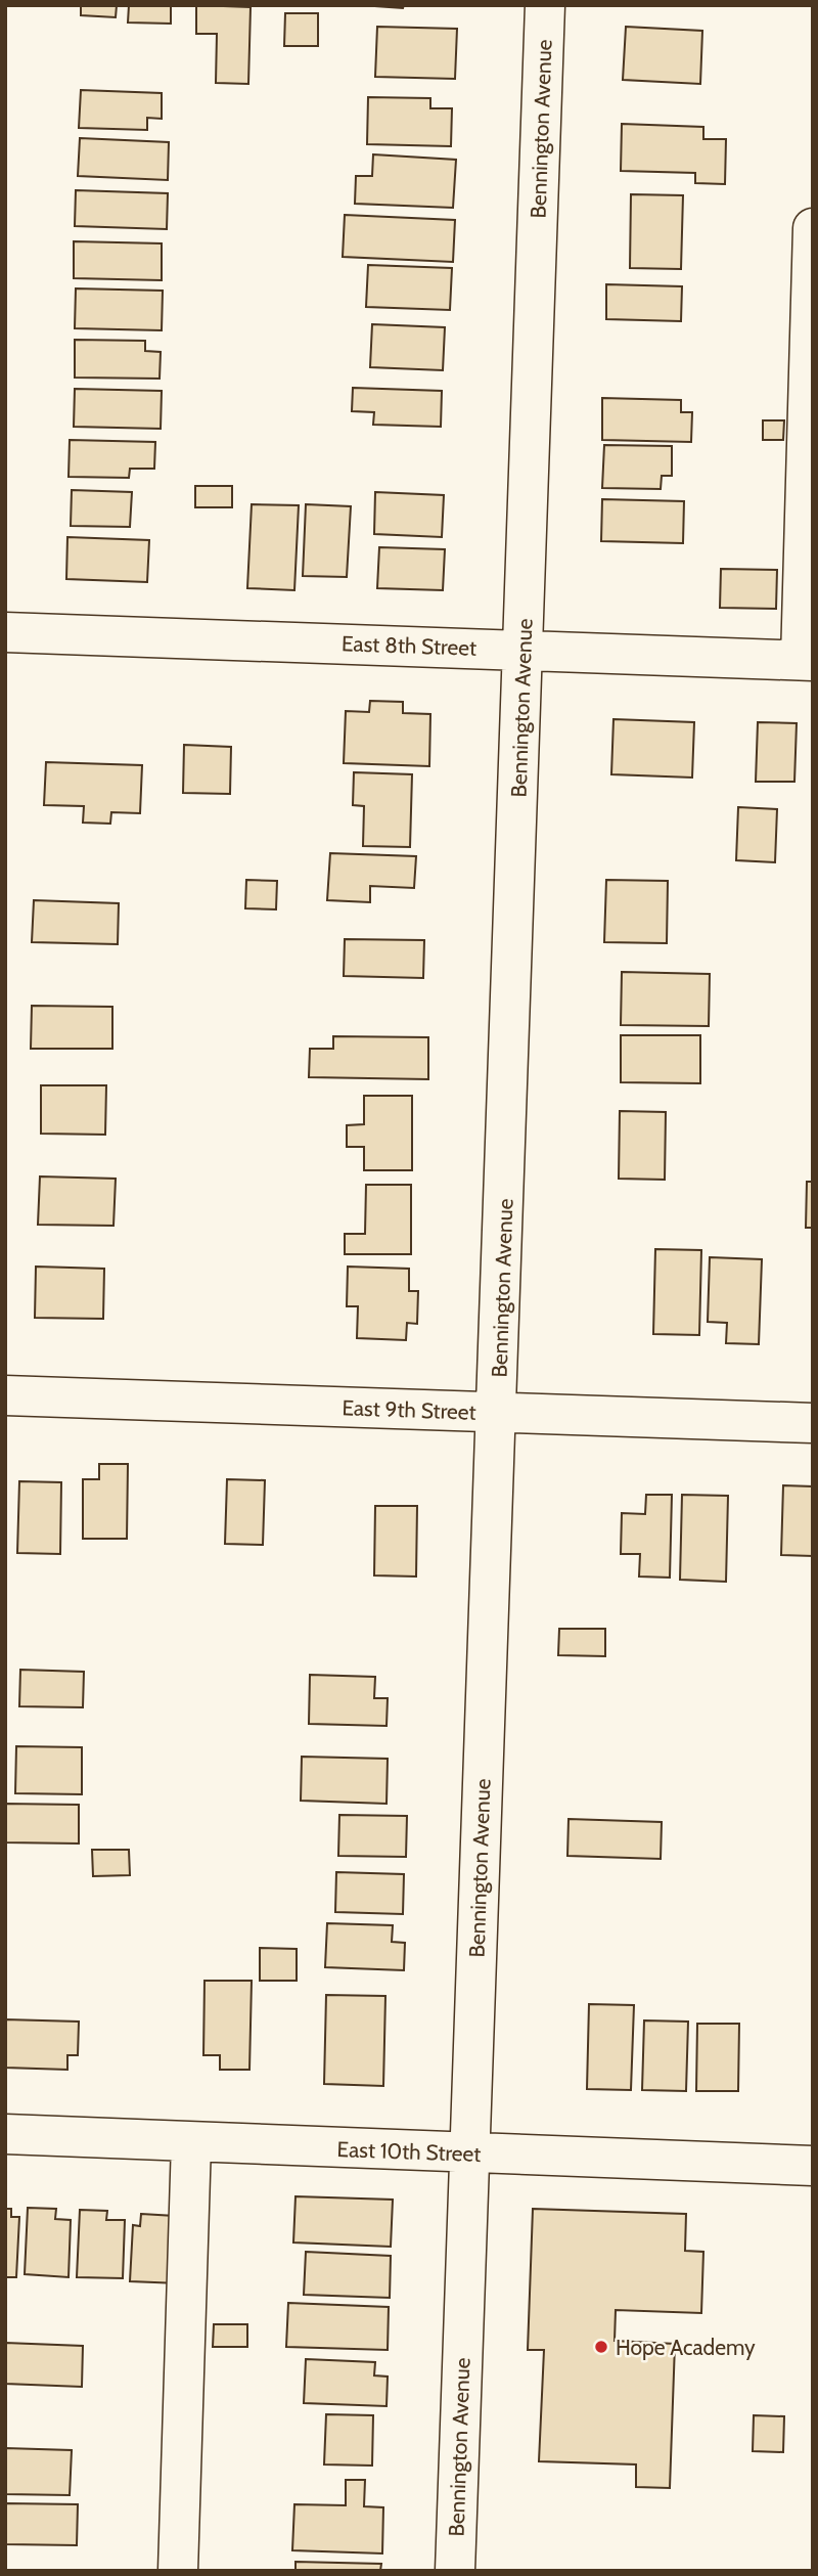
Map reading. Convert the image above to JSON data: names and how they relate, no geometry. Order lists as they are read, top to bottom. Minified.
{"streets":{"street":["Bennington Avenue","East 8th Street","East 9th Street","East 10th Street"]},"crossings":[["Bennington Avenue","East 8th Street"],["Bennington Avenue","East 9th Street"],["Bennington Avenue","East 10th Street"]],"places":["Hope Academy"]}
